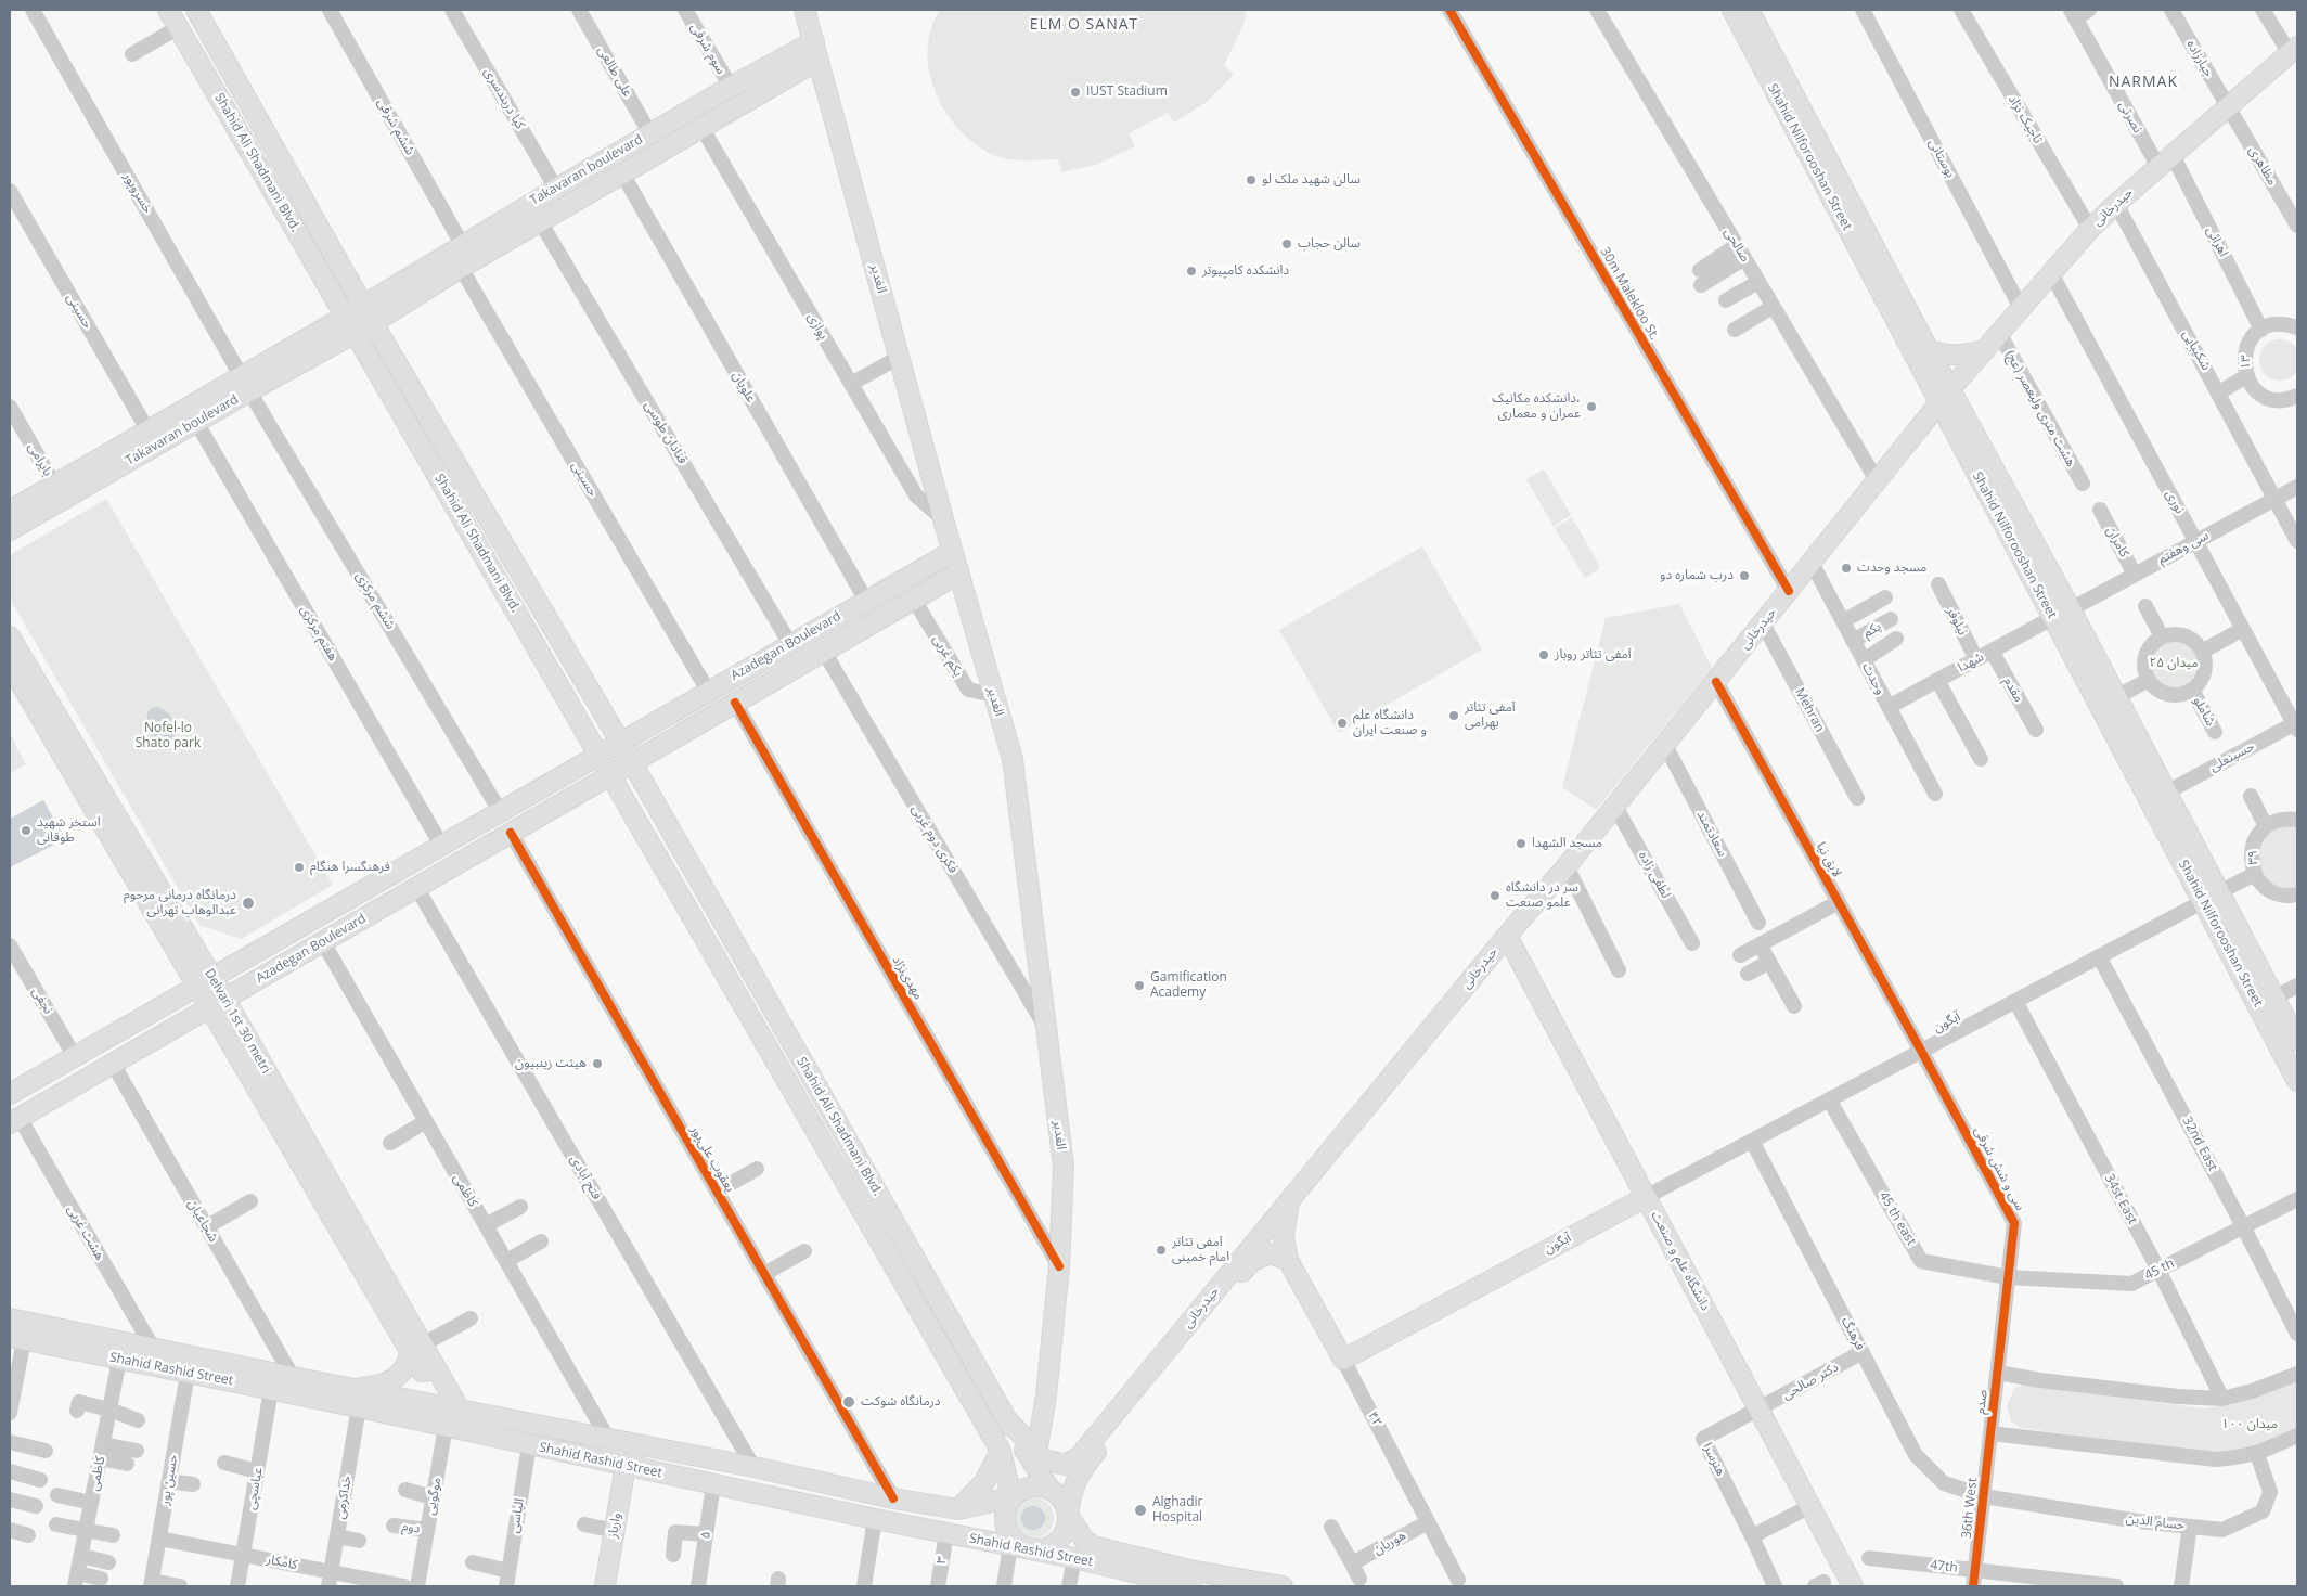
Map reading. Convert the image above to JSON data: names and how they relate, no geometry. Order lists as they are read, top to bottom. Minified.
{"streets":{"main road":["Shahid Nilforooshan Street","Shahid Ali Shadmani Blvd.","Takavaran boulevard","حیدرخانی","الغدیر","Azadegan Boulevard","Delvari 1st 30 metri","آبگون","دانشگاه علم و صنعت","Shahid Rashid Street","۴۲","وارباز"],"street":["سوم شرقی","جبارزاده","علی طالعی","کیا دربندسری","نصرتی","تاجیک نژاد","ششم شرقی","بوستانی","مظاهری","خسروپور","اهرائی","صالحی","30m Malekloo St.","حسینی","پوازی","شکیبایی","۱۳","علویان","هشت متری ولیعصر (عج)","قنادان طوسی","بایرامی","نوری","کامران","سی وهفتم","ششم مرکزی","نیلوفر","یکم","هفتم مرکزی","یکم غربی","شهدا","وحدت","مقدم","Mehran","شاملو","حسینعلی","سعادتمند","فکری دوم غربی","۳۹","لایق نیا","لطفی زاده","مهدی‌نژاد","نجفی","32nd East","یعقوب علی‌پور","سی و شش شرقی","فتح آبادی","کاظمی","34st East","45 th east","شجاعیان","هشت غربی","45 th","فرهنگ","دکتر صالحی","صدم","هنرسرا","حسین پور","عباسچی","موگویی","خداکرمی","36th West","الیاسی","حسام الدین","دوم","۵","هوریان","۳","کامکار","47th"]},"crossings":[["سوم شرقی","Takavaran boulevard"],["جبارزاده","مظاهری"],["جبارزاده","حیدرخانی"],["علی طالعی","Takavaran boulevard"],["کیا دربندسری","Takavaran boulevard"],["نصرتی","حیدرخانی"],["نصرتی","اهرائی"],["تاجیک نژاد","حیدرخانی"],["ششم شرقی","Takavaran boulevard"],["Shahid Nilforooshan Street","حیدرخانی"],["Shahid Nilforooshan Street","شهدا"],["Shahid Nilforooshan Street","آبگون"],["بوستانی","حیدرخانی"],["Shahid Ali Shadmani Blvd.","Takavaran boulevard"],["Shahid Ali Shadmani Blvd.","حیدرخانی"],["Shahid Ali Shadmani Blvd.","الغدیر"],["Shahid Ali Shadmani Blvd.","Azadegan Boulevard"],["Shahid Ali Shadmani Blvd.","Shahid Rashid Street"],["مظاهری","حیدرخانی"],["Takavaran boulevard","خسروپور"],["Takavaran boulevard","الغدیر"],["Takavaran boulevard","حسینی"],["Takavaran boulevard","پوازی"],["Takavaran boulevard","علویان"],["Takavaran boulevard","قنادان طوسی"],["Takavaran boulevard","بایرامی"],["Takavaran boulevard","ششم مرکزی"],["Takavaran boulevard","هفتم مرکزی"],["خسروپور","ششم مرکزی"],["حیدرخانی","اهرائی"],["حیدرخانی","صالحی"],["حیدرخانی","الغدیر"],["حیدرخانی","30m Malekloo St."],["حیدرخانی","شکیبایی"],["حیدرخانی","هشت متری ولیعصر (عج)"],["حیدرخانی","نوری"],["حیدرخانی","وحدت"],["حیدرخانی","Mehran"],["حیدرخانی","سعادتمند"],["حیدرخانی","لایق نیا"],["حیدرخانی","لطفی زاده"],["حیدرخانی","دانشگاه علم و صنعت"],["حیدرخانی","Shahid Rashid Street"],["حیدرخانی","۴۲"],["اهرائی","۱۳"],["الغدیر","پوازی"],["الغدیر","Azadegan Boulevard"],["الغدیر","یکم غربی"],["الغدیر","فکری دوم غربی"],["الغدیر","مهدی‌نژاد"],["حسینی","Azadegan Boulevard"],["شکیبایی","سی وهفتم"],["علویان","Azadegan Boulevard"],["قنادان طوسی","Azadegan Boulevard"],["نوری","سی وهفتم"],["نوری","حسینعلی"],["کامران","سی وهفتم"],["ششم مرکزی","Azadegan Boulevard"],["نیلوفر","شهدا"],["یکم","وحدت"],["هفتم مرکزی","Azadegan Boulevard"],["Azadegan Boulevard","یکم غربی"],["Azadegan Boulevard","فکری دوم غربی"],["Azadegan Boulevard","مهدی‌نژاد"],["Azadegan Boulevard","نجفی"],["Azadegan Boulevard","Delvari 1st 30 metri"],["Azadegan Boulevard","یعقوب علی‌پور"],["Azadegan Boulevard","فتح آبادی"],["Azadegan Boulevard","کاظمی"],["Azadegan Boulevard","شجاعیان"],["Azadegan Boulevard","هشت غربی"],["شهدا","وحدت"],["شهدا","مقدم"],["۳۹","آبگون"],["لایق نیا","آبگون"],["لایق نیا","سی و شش شرقی"],["Delvari 1st 30 metri","Shahid Rashid Street"],["Delvari 1st 30 metri","موگویی"],["آبگون","32nd East"],["آبگون","سی و شش شرقی"],["آبگون","34st East"],["آبگون","45 th east"],["آبگون","دانشگاه علم و صنعت"],["آبگون","فرهنگ"],["آبگون","۴۲"],["32nd East","45 th"],["یعقوب علی‌پور","Shahid Rashid Street"],["سی و شش شرقی","45 th east"],["سی و شش شرقی","45 th"],["سی و شش شرقی","صدم"],["فتح آبادی","Shahid Rashid Street"],["کاظمی","Shahid Rashid Street"],["34st East","45 th"],["34st East","صدم"],["45 th east","45 th"],["شجاعیان","Shahid Rashid Street"],["هشت غربی","Shahid Rashid Street"],["دانشگاه علم و صنعت","دکتر صالحی"],["دانشگاه علم و صنعت","هنرسرا"],["فرهنگ","دکتر صالحی"],["فرهنگ","36th West"],["فرهنگ","حسام الدین"],["Shahid Rashid Street","حسین پور"],["Shahid Rashid Street","عباسچی"],["Shahid Rashid Street","موگویی"],["Shahid Rashid Street","خداکرمی"],["Shahid Rashid Street","الیاسی"],["Shahid Rashid Street","وارباز"],["Shahid Rashid Street","۵"],["Shahid Rashid Street","۳"],["دکتر صالحی","هنرسرا"],["صدم","36th West"],["صدم","حسام الدین"],["۴۲","هوریان"],["حسین پور","کامکار"],["عباسچی","کامکار"],["موگویی","دوم"],["خداکرمی","کامکار"],["36th West","حسام الدین"],["36th West","47th"]],"districts":["ELM O SANAT","NARMAK"],"parks":["میدان ۲۵","Nofel-lo Shato park","میدان ۱۰۰"],"places":["IUST Stadium","سالن شهید ملک لو","سالن حجاب","دانشکده کامپیوتر","دانشکده مکانیک، عمران و معماری","مسجد وحدت","درب شماره دو","آمفی تئاتر روباز","آمفی تئاتر بهرامی","دانشگاه علم و صنعت ایران","استخر شهید طوقانی","مسجد الشهدا","فرهنگسرا هنگام","سر در دانشگاه علمو صنعت","درمانگاه درمانی مرحوم عبدالوهاب تهرانی","Gamification Academy","هیئت زینبیون","آمفی تئاتر امام خمینی","درمانگاه شوکت","Alghadir Hospital"]}
